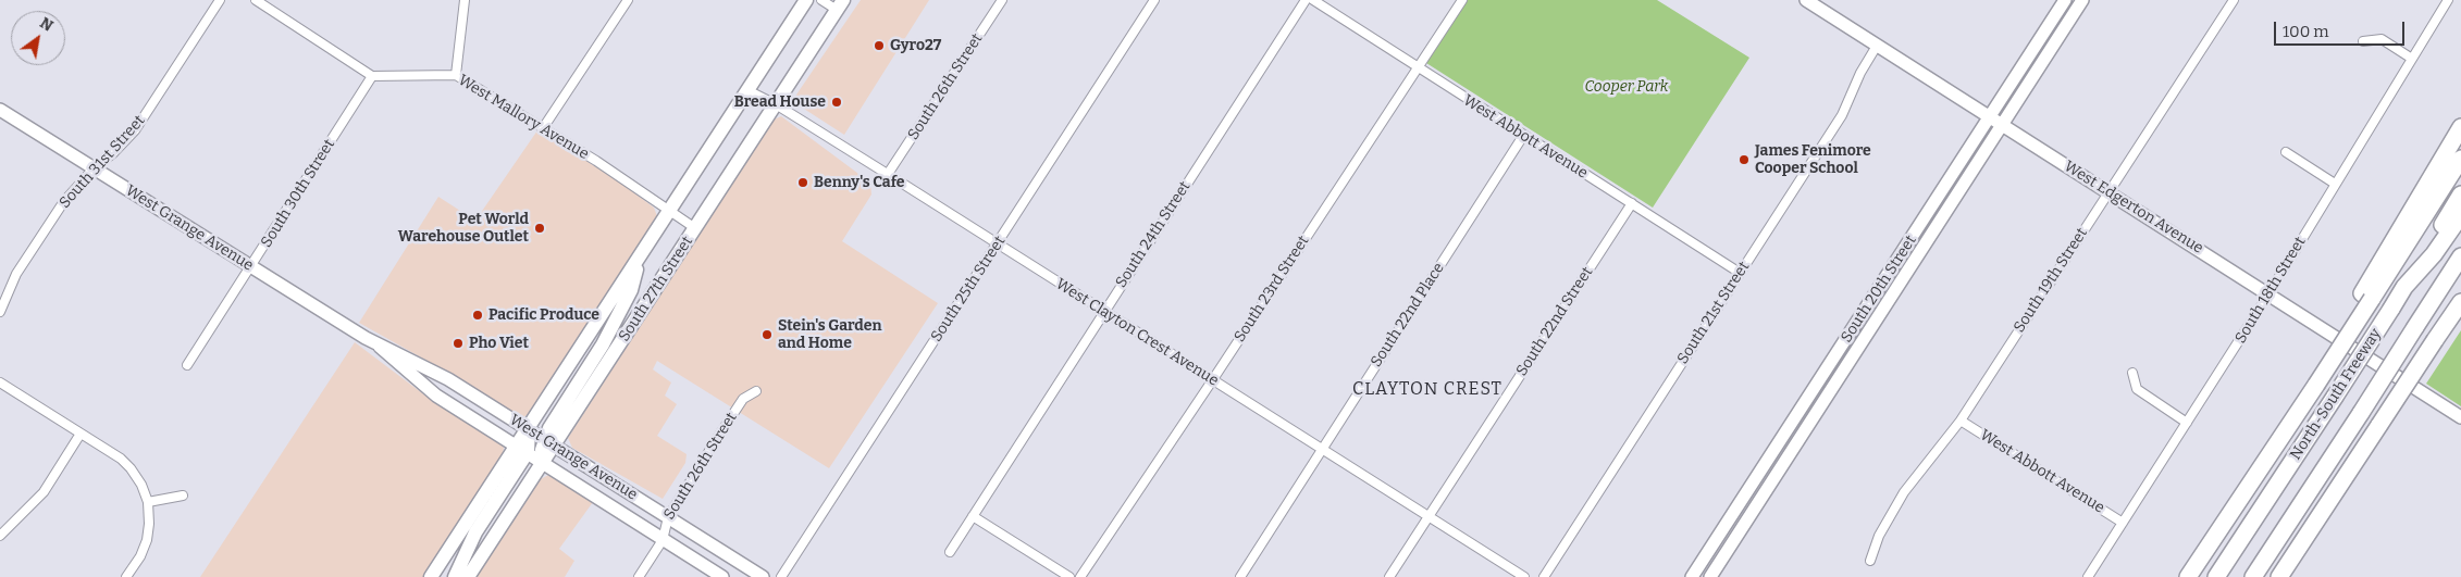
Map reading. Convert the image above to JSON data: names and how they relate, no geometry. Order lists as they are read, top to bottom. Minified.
{"streets":{"highway":["North-South Freeway"],"main road":["South 27th Street"],"street":["South 26th Street","West Mallory Avenue","West Abbott Avenue","South 31st Street","South 30th Street","West Edgerton Avenue","West Grange Avenue","South 24th Street","South 19th Street","South 25th Street","South 23rd Street","South 20th Street","South 18th Street","South 21st Street","South 22nd Place","South 22nd Street","West Clayton Crest Avenue"]},"crossings":[["South 26th Street","West Grange Avenue"],["South 26th Street","West Clayton Crest Avenue"],["West Mallory Avenue","South 30th Street"],["West Mallory Avenue","South 27th Street"],["West Abbott Avenue","South 19th Street"],["West Abbott Avenue","South 23rd Street"],["West Abbott Avenue","South 18th Street"],["West Abbott Avenue","South 21st Street"],["West Abbott Avenue","South 22nd Place"],["West Abbott Avenue","South 22nd Street"],["South 31st Street","West Grange Avenue"],["South 30th Street","West Grange Avenue"],["West Edgerton Avenue","South 19th Street"],["West Edgerton Avenue","South 20th Street"],["West Edgerton Avenue","South 18th Street"],["West Edgerton Avenue","South 21st Street"],["West Grange Avenue","South 27th Street"],["South 24th Street","West Clayton Crest Avenue"],["South 27th Street","West Clayton Crest Avenue"],["South 25th Street","West Clayton Crest Avenue"],["South 23rd Street","West Clayton Crest Avenue"],["South 22nd Place","West Clayton Crest Avenue"],["South 22nd Street","West Clayton Crest Avenue"]],"districts":["CLAYTON CREST"],"parks":["Cooper Park"],"places":["Gyro27","Bread House","James Fenimore Cooper School","Benny's Cafe","Pet World Warehouse Outlet","Pacific Produce","Stein's Garden and Home","Pho Viet"],"scale_bar":"100 m","north":"top right"}
